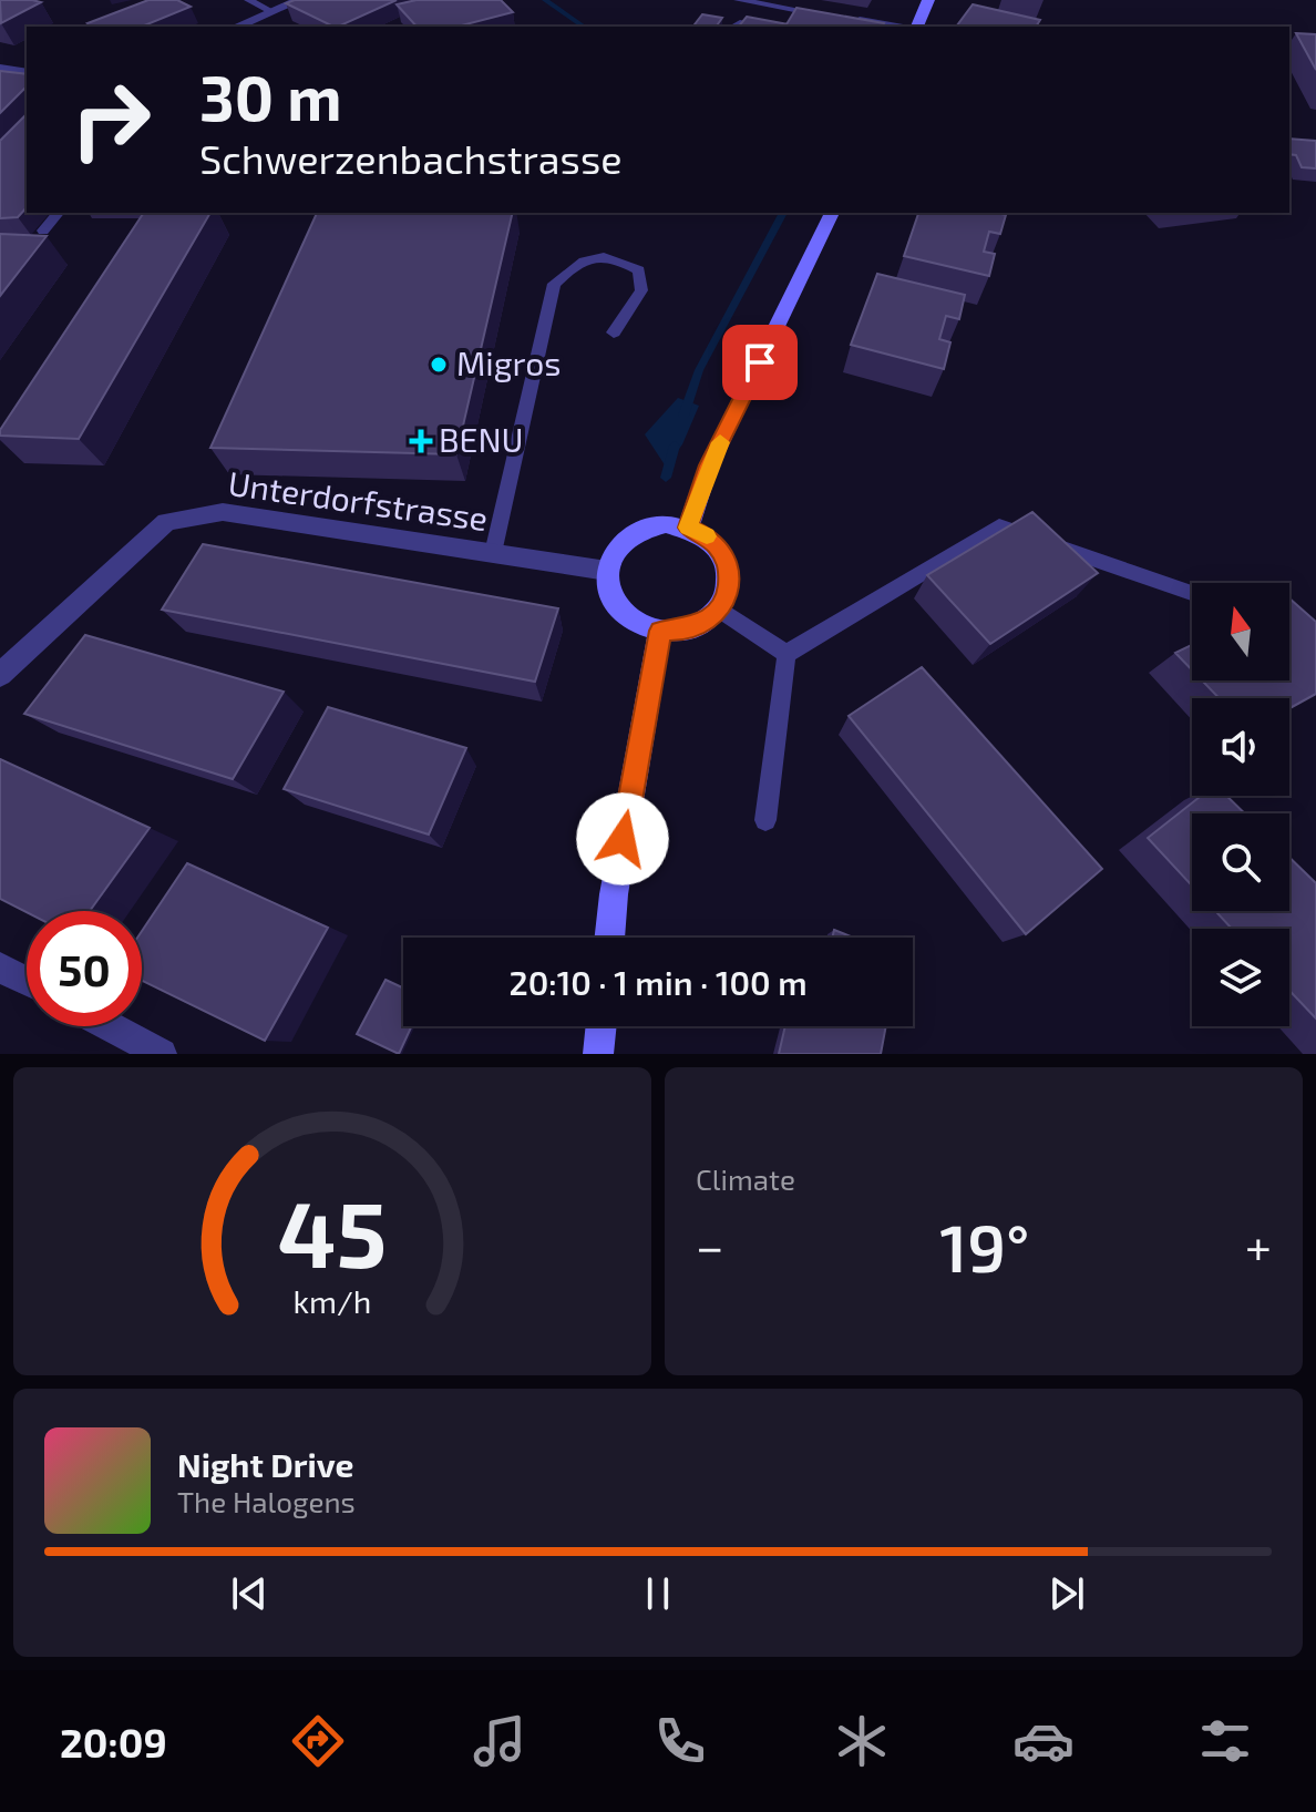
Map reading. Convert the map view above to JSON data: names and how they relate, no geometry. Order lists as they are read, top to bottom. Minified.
{"streets":{"street":["Unterdorfstrasse"]},"places":{"other":["Migros"],"health":["BENU"]},"north":"top","page":{"turn":["30 m","Schwerzenbachstrasse"],"limit":"50","trip":"20:10 · 1 min · 100 m","tile":"Climate","heat":["−","19°","+"],"song":["Night Drive","The Halogens"],"tabs":"20:09","gauge":["45","km/h"]}}
